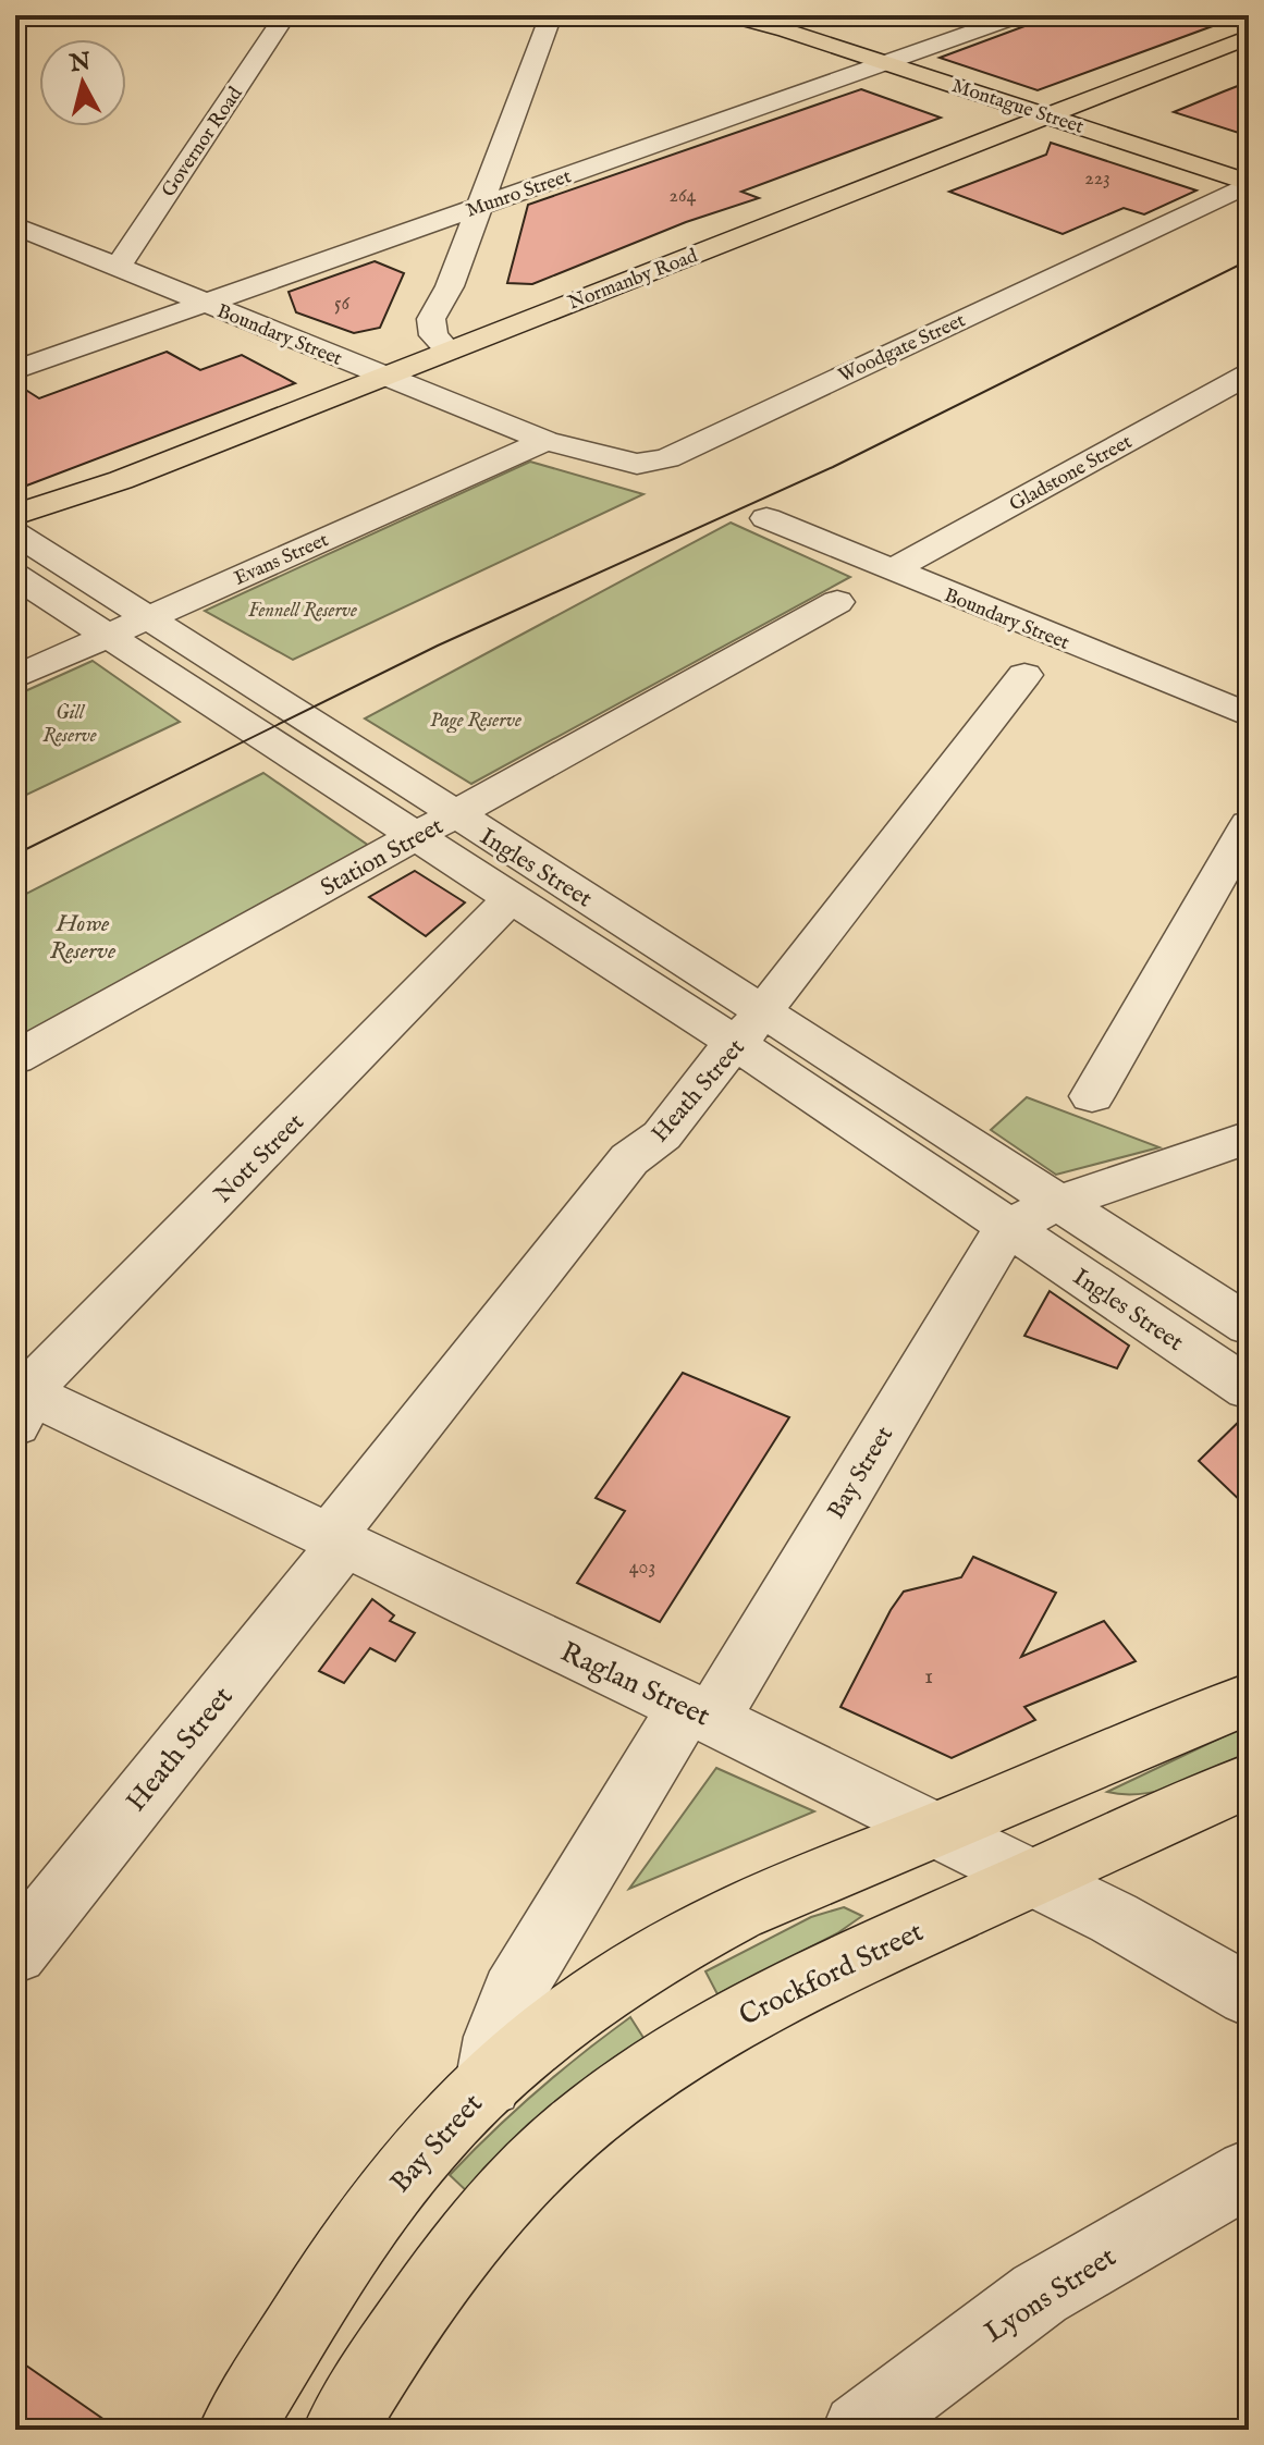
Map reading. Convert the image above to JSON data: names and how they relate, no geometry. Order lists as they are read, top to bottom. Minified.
{"streets":{"main road":["Montague Street","Normanby Road","Bay Street","Crockford Street"],"street":["Governor Road","Munro Street","Boundary Street","Woodgate Street","Gladstone Street","Evans Street","Station Street","Ingles Street","Heath Street","Nott Street","Raglan Street","Lyons Street"]},"crossings":[["Montague Street","Munro Street"],["Montague Street","Normanby Road"],["Montague Street","Woodgate Street"],["Governor Road","Boundary Street"],["Munro Street","Boundary Street"],["Normanby Road","Boundary Street"],["Boundary Street","Woodgate Street"],["Boundary Street","Gladstone Street"],["Boundary Street","Evans Street"],["Boundary Street","Station Street"],["Woodgate Street","Evans Street"],["Gladstone Street","Station Street"],["Evans Street","Ingles Street"],["Station Street","Ingles Street"],["Ingles Street","Heath Street"],["Ingles Street","Nott Street"],["Ingles Street","Bay Street"],["Heath Street","Raglan Street"],["Nott Street","Raglan Street"],["Bay Street","Raglan Street"],["Raglan Street","Crockford Street"]],"parks":["Fennell Reserve","Gill Reserve","Page Reserve","Howe Reserve"],"house_numbers":["223","264","56","403","1"],"north":"top"}
